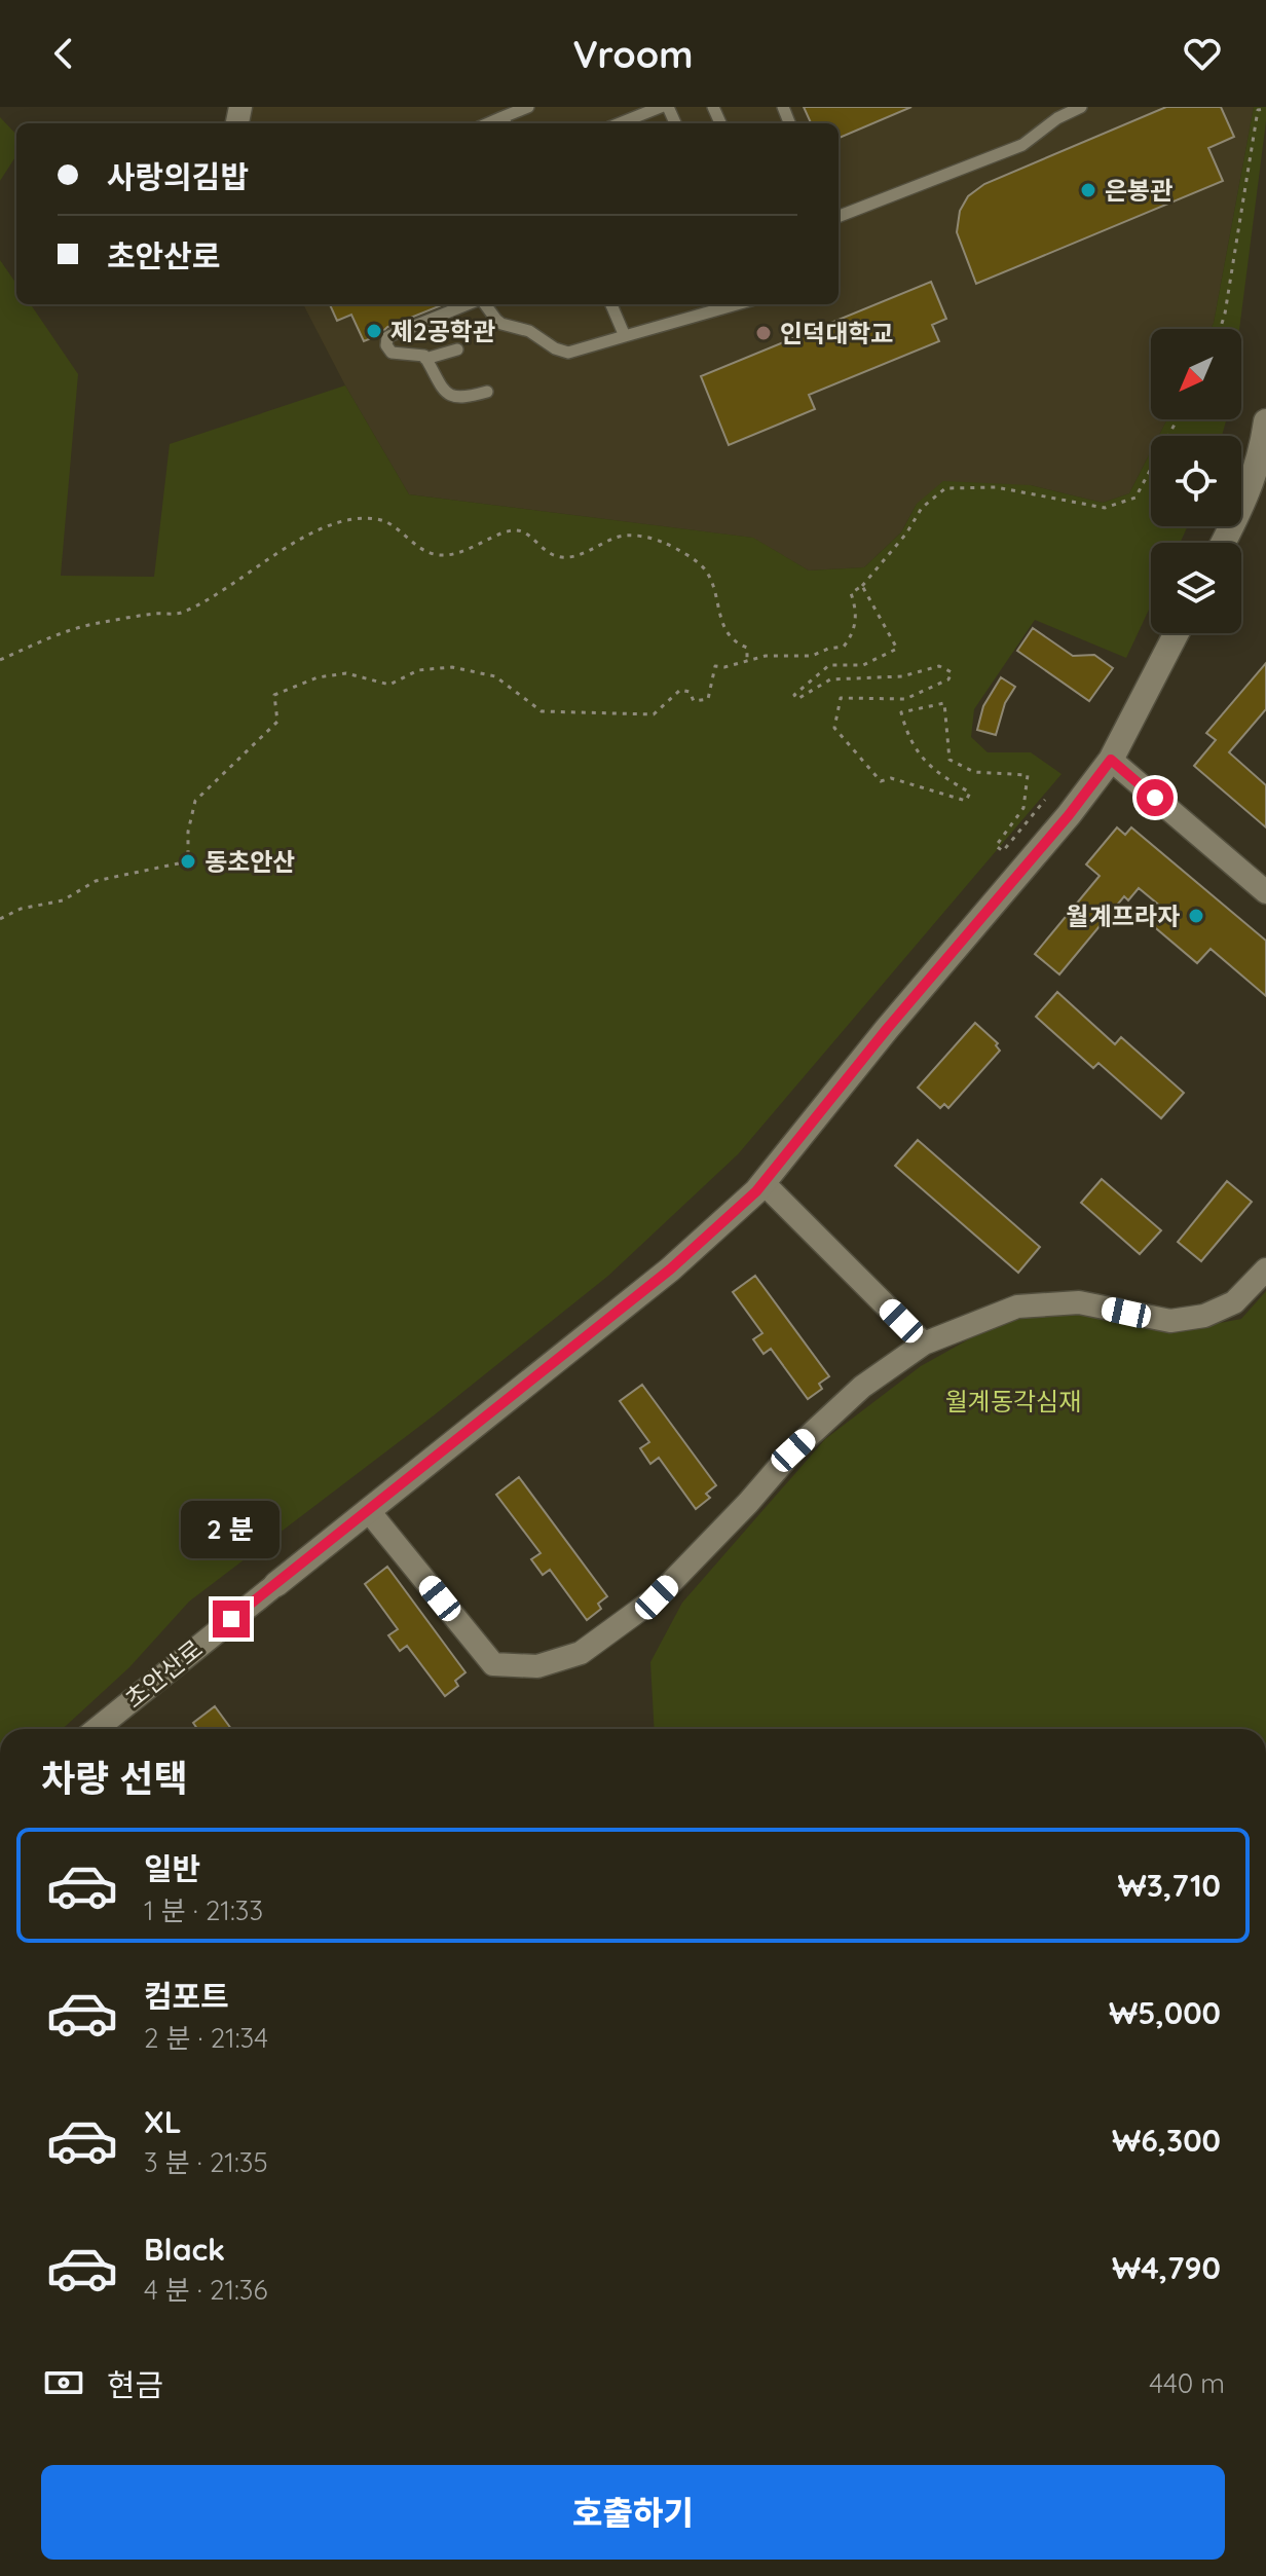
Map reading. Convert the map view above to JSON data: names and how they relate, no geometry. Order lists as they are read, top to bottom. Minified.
{"streets":{"street":["초안산로"]},"parks":["월계동각심재"],"places":["은봉관","제2공학관","인덕대학교","동초안산","월계프라자"],"north":"bottom left","page":{"header":"Vroom","banner":["사랑의김밥","초안산로"],"bubble":"2 분","heading":"차량 선택","list":[{"name":"일반","note":"1 분 · 21:33","value":"₩3,710"},{"name":"컴포트","note":"2 분 · 21:34","value":"₩5,000"},{"name":"XL","note":"3 분 · 21:35","value":"₩6,300"},{"name":"Black","note":"4 분 · 21:36","value":"₩4,790"}],"pay":["현금","440 m"],"buttons":"호출하기"}}
